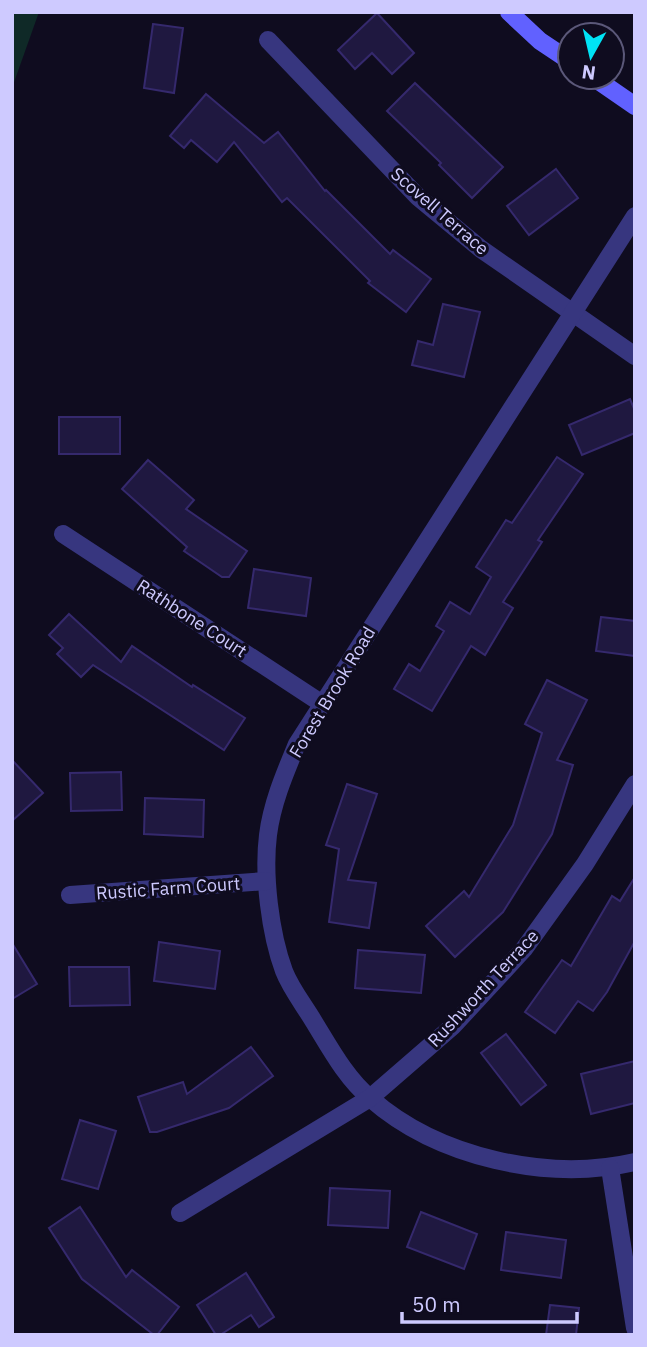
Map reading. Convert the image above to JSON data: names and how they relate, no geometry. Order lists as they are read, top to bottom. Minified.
{"streets":{"street":["Scovell Terrace","Rathbone Court","Forest Brook Road","Rustic Farm Court","Rushworth Terrace"]},"crossings":[["Scovell Terrace","Forest Brook Road"],["Rathbone Court","Forest Brook Road"],["Forest Brook Road","Rustic Farm Court"],["Forest Brook Road","Rushworth Terrace"]],"scale_bar":"50 m","north":"bottom"}
